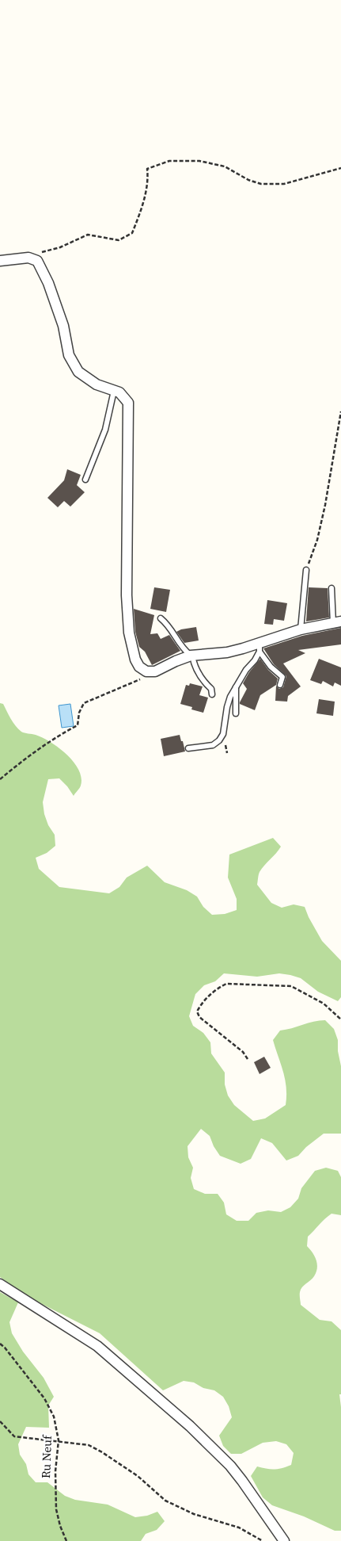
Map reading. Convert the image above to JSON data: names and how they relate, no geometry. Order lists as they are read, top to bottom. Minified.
{"streets":{"path":["Ru Neuf"]}}
